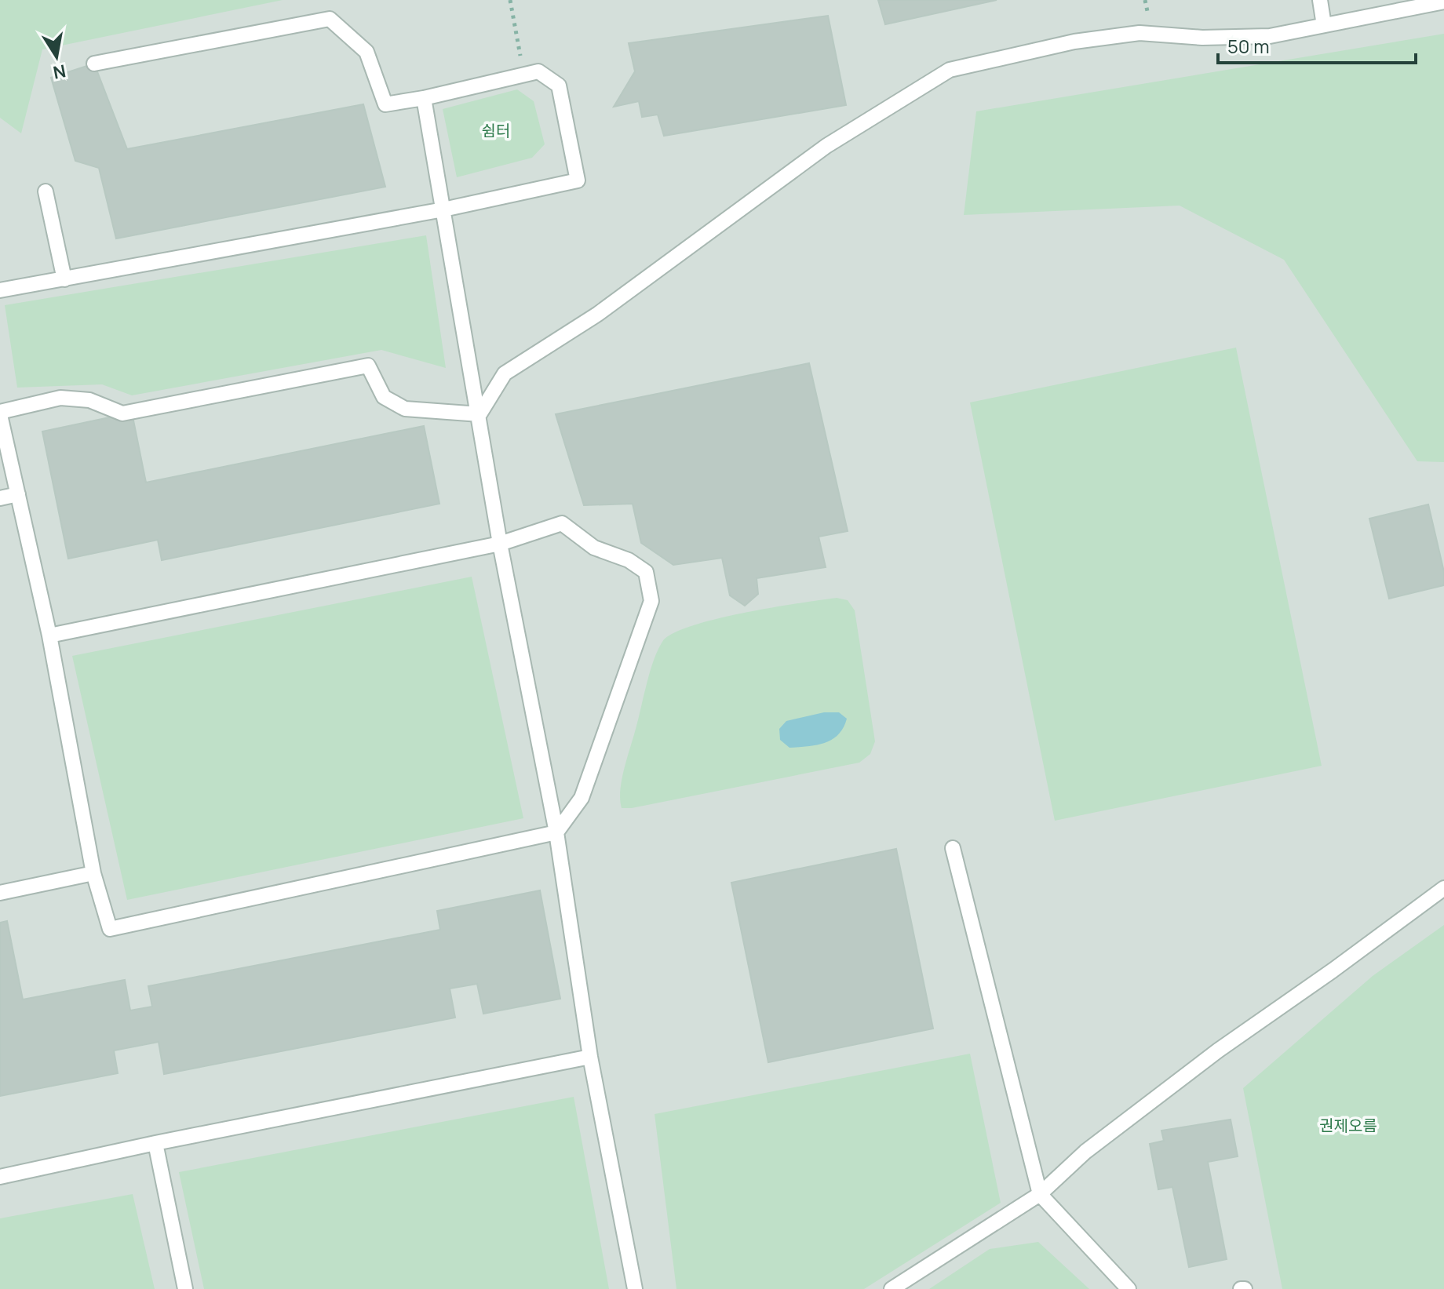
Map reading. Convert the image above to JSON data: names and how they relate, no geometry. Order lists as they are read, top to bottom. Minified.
{"parks":["쉼터","권제오름"],"scale_bar":"50 m","north":"bottom"}
